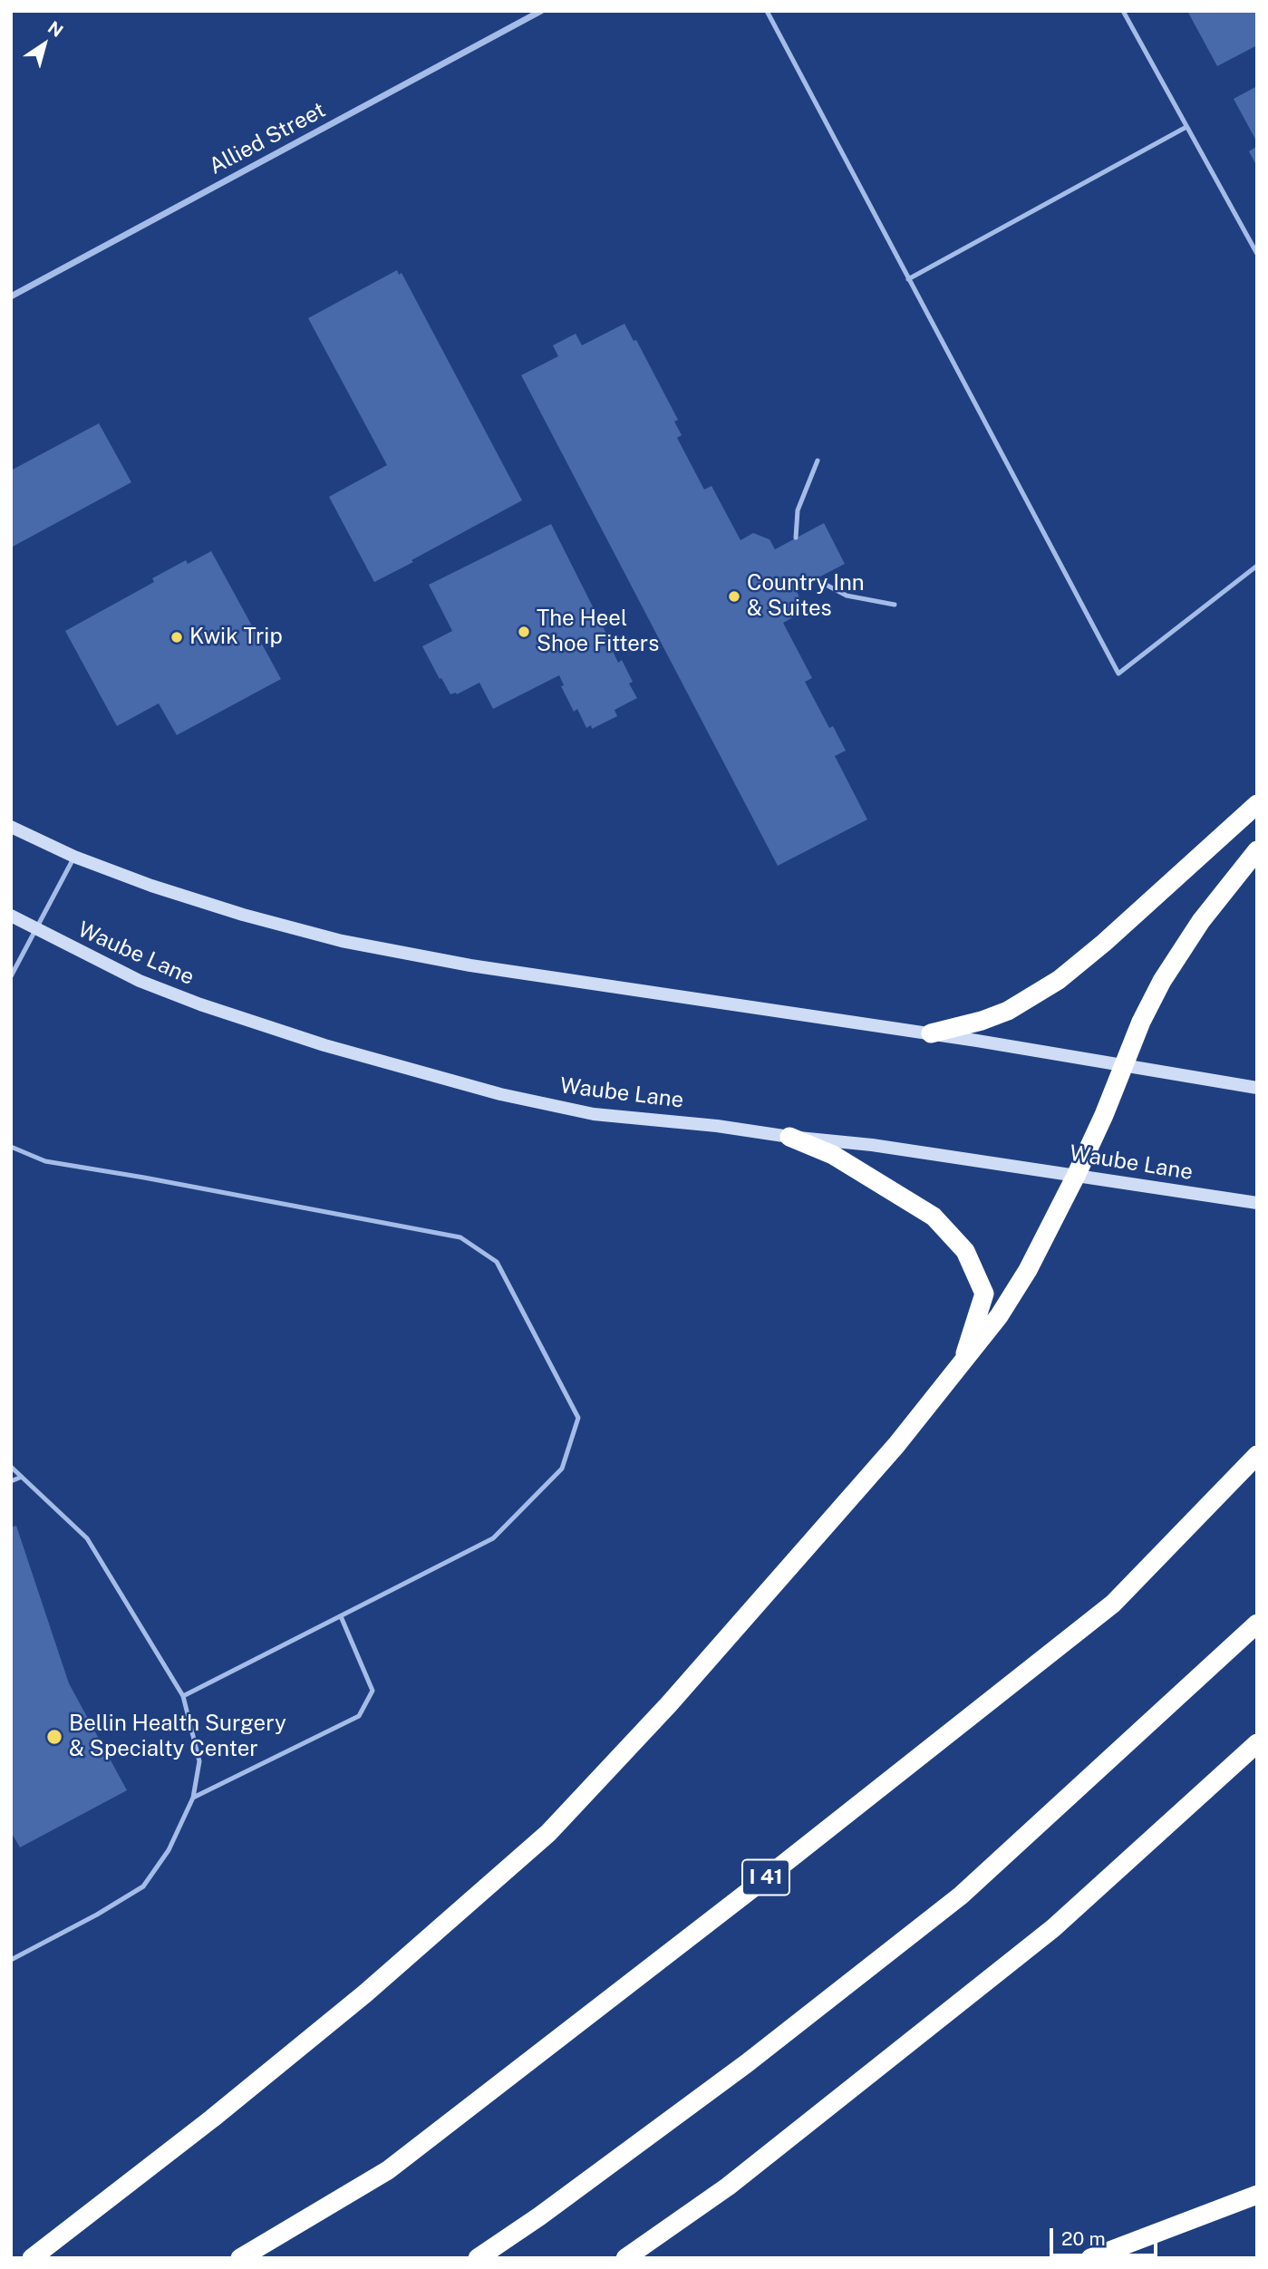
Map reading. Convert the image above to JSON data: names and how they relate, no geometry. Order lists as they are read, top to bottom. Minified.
{"streets":{"highway":["I 41"],"main road":["Waube Lane"],"street":["Allied Street"]},"places":["Country Inn & Suites","The Heel Shoe Fitters","Kwik Trip","Bellin Health Surgery & Specialty Center"],"scale_bar":"20 m","north":"top right"}
